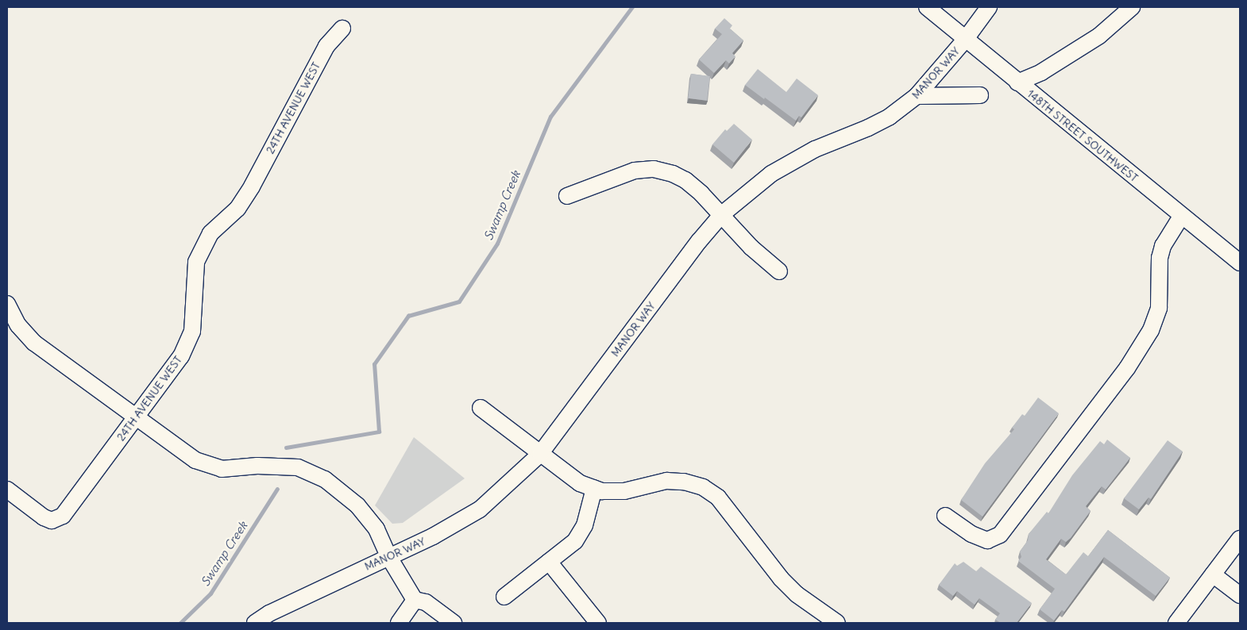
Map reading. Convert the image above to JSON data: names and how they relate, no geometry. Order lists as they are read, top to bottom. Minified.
{"streets":{"street":["MANOR WAY","24TH AVENUE WEST","148TH STREET SOUTHWEST"]},"crossings":[["MANOR WAY","148TH STREET SOUTHWEST"]],"water":["Swamp Creek"]}
